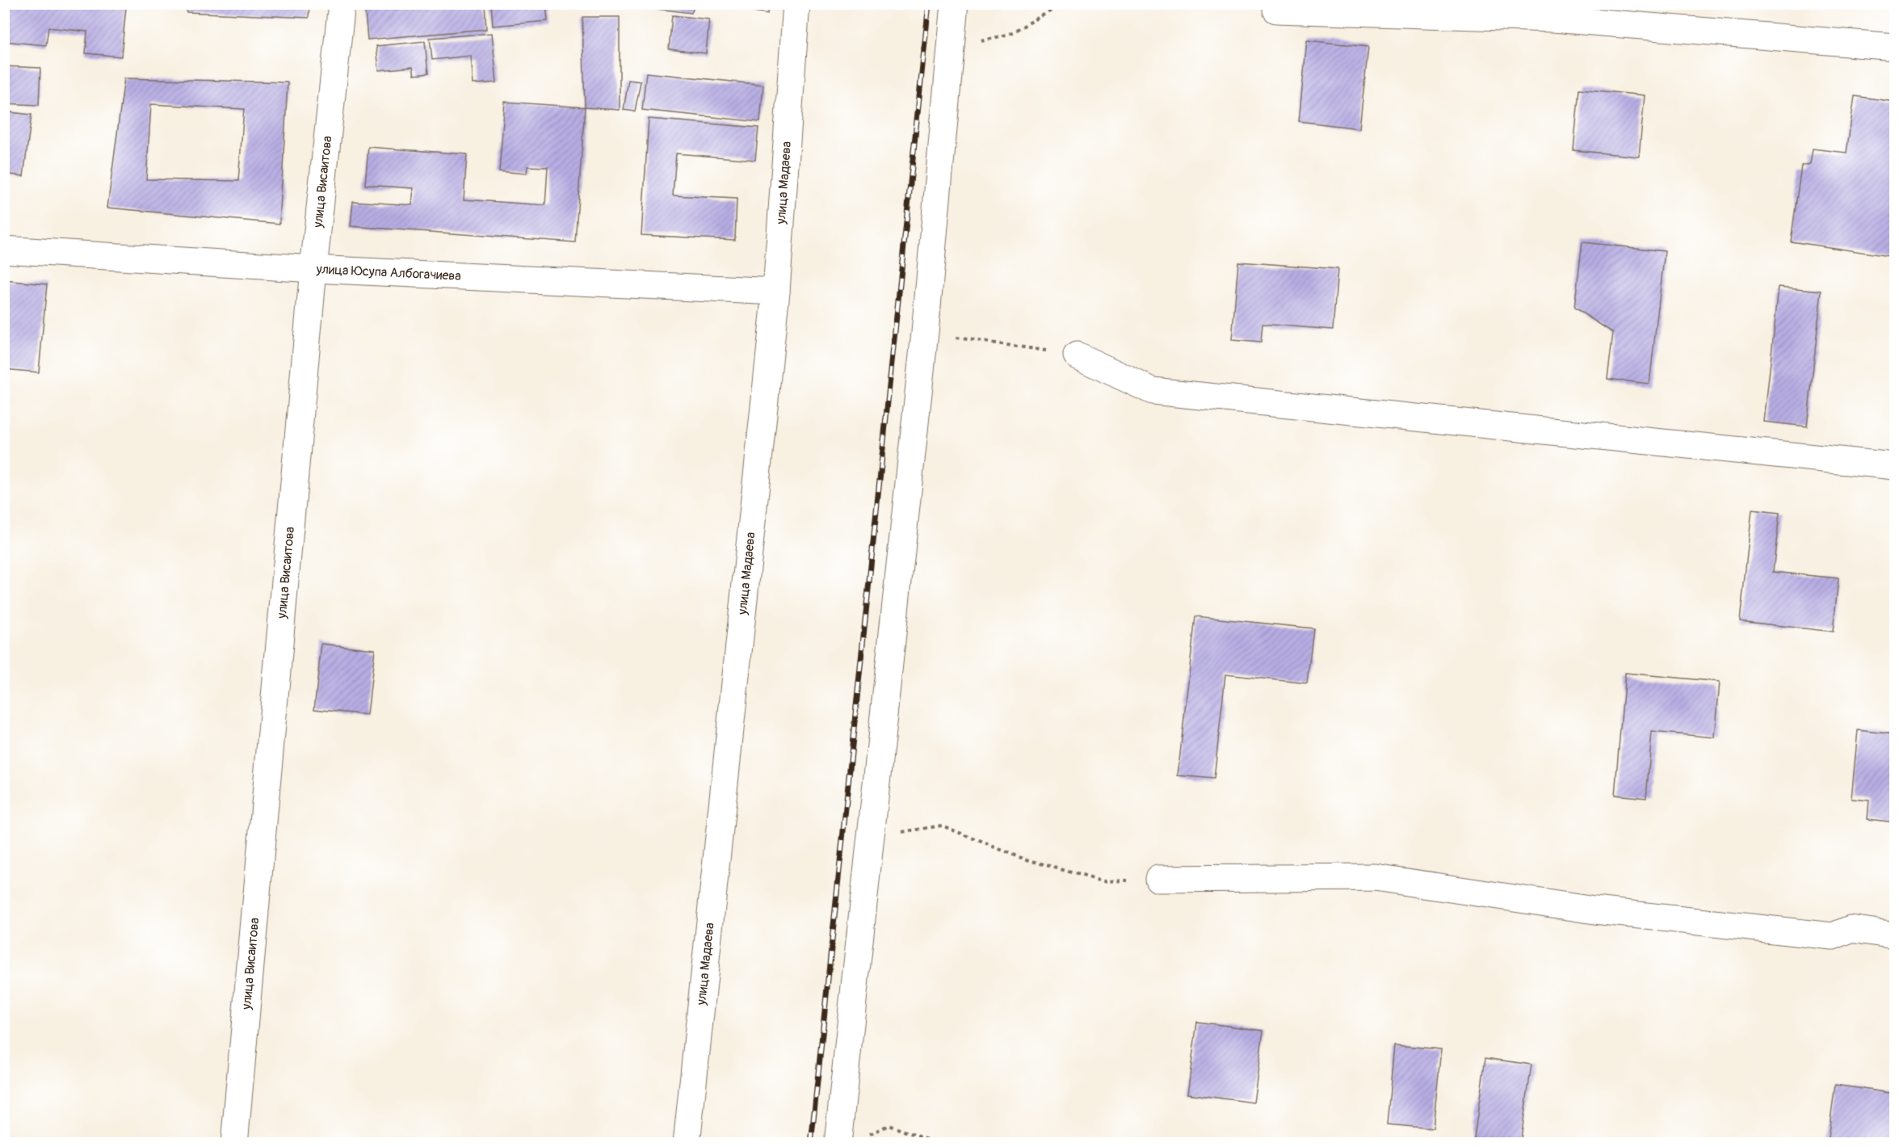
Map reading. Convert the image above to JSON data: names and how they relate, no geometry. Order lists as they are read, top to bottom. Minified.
{"streets":{"street":["улица Висаитова","улица Мадаева","улица Юсупа Албогачиева"]},"crossings":[["улица Висаитова","улица Юсупа Албогачиева"],["улица Мадаева","улица Юсупа Албогачиева"]]}
